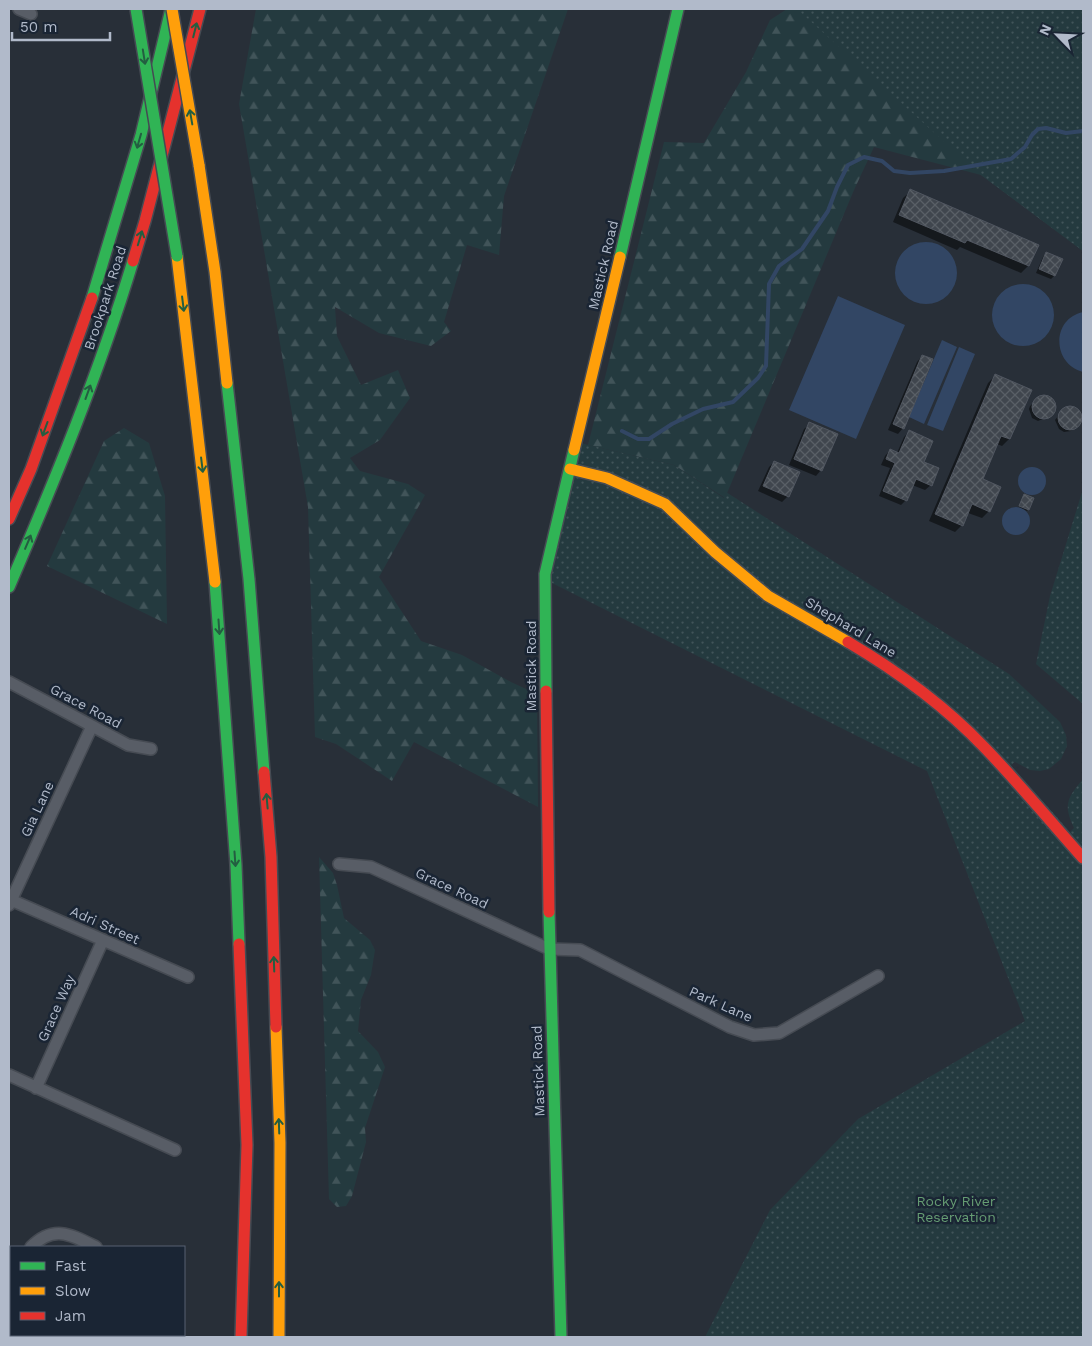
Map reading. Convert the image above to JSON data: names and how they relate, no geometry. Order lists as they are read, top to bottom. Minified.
{"streets":{"main road":["Mastick Road","Brookpark Road","Shephard Lane"],"street":["Grace Road","Gia Lane","Adri Street","Park Lane","Grace Way"]},"crossings":[["Mastick Road","Shephard Lane"],["Mastick Road","Grace Road"],["Mastick Road","Park Lane"],["Grace Road","Gia Lane"],["Grace Road","Park Lane"],["Gia Lane","Adri Street"],["Adri Street","Grace Way"]],"parks":["Rocky River Reservation"],"legend":["Fast","Slow","Jam"],"scale_bar":"50 m","north":"top left"}
